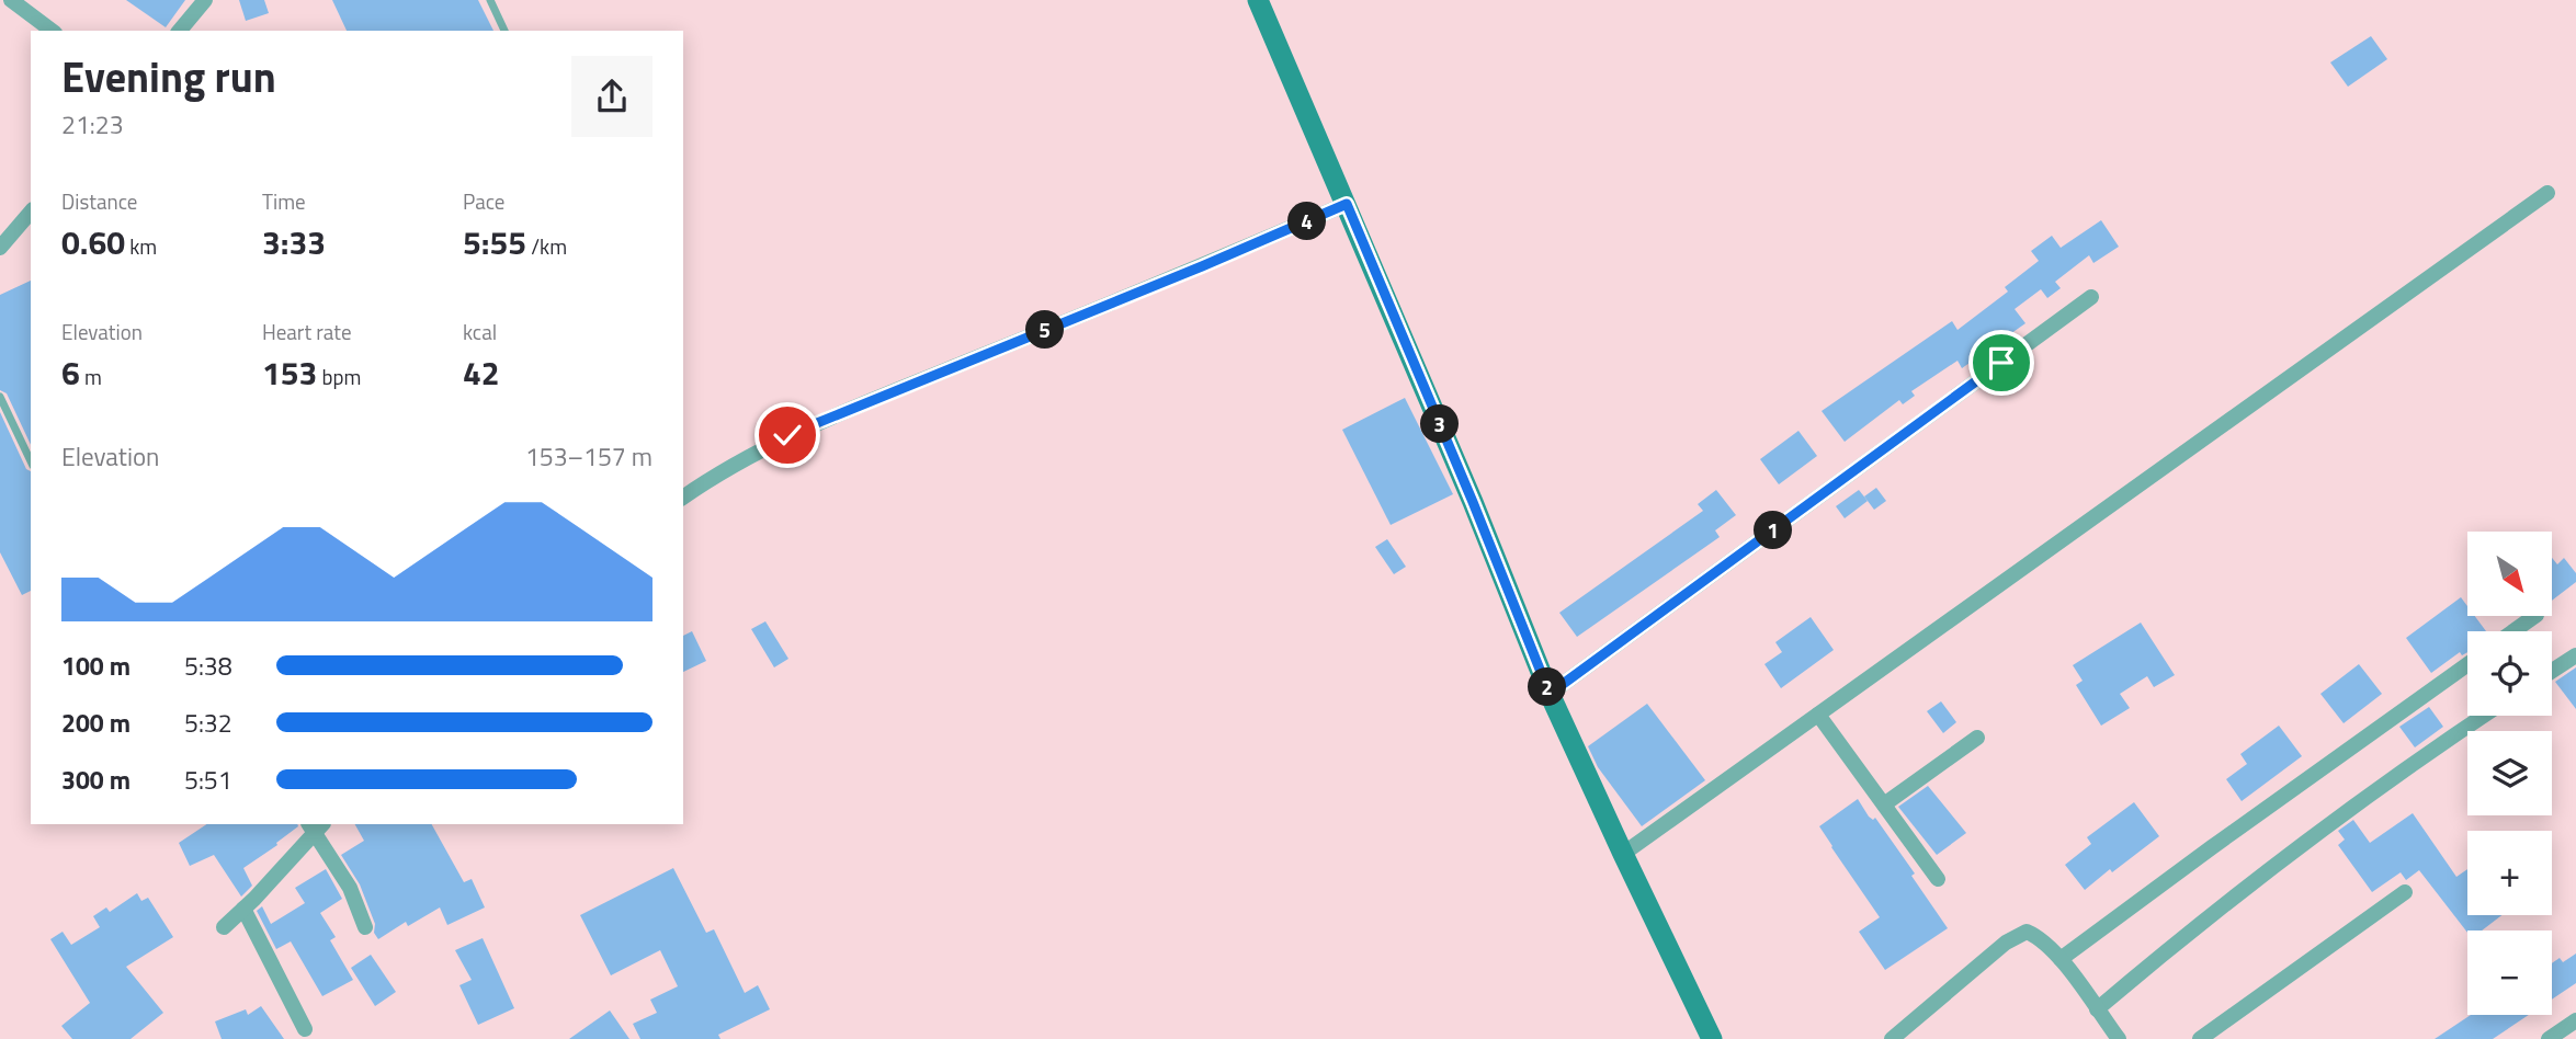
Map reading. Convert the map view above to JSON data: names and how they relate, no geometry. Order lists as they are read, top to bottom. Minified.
{"north":"bottom right","page":{"heading":["Evening run","21:23"],"stats":[["Distance","0.60 km"],["Time","3:33"],["Pace","5:55 /km"],["Elevation","6 m"],["Heart rate","153 bpm"],["kcal","42"]],"pins":["4","5","3","1","2"],"chart":["Elevation","153–157 m"],"map_buttons":["+","−"],"list":[{"name":"100 m","note":"5:38"},{"name":"200 m","note":"5:32"},{"name":"300 m","note":"5:51"}]}}
